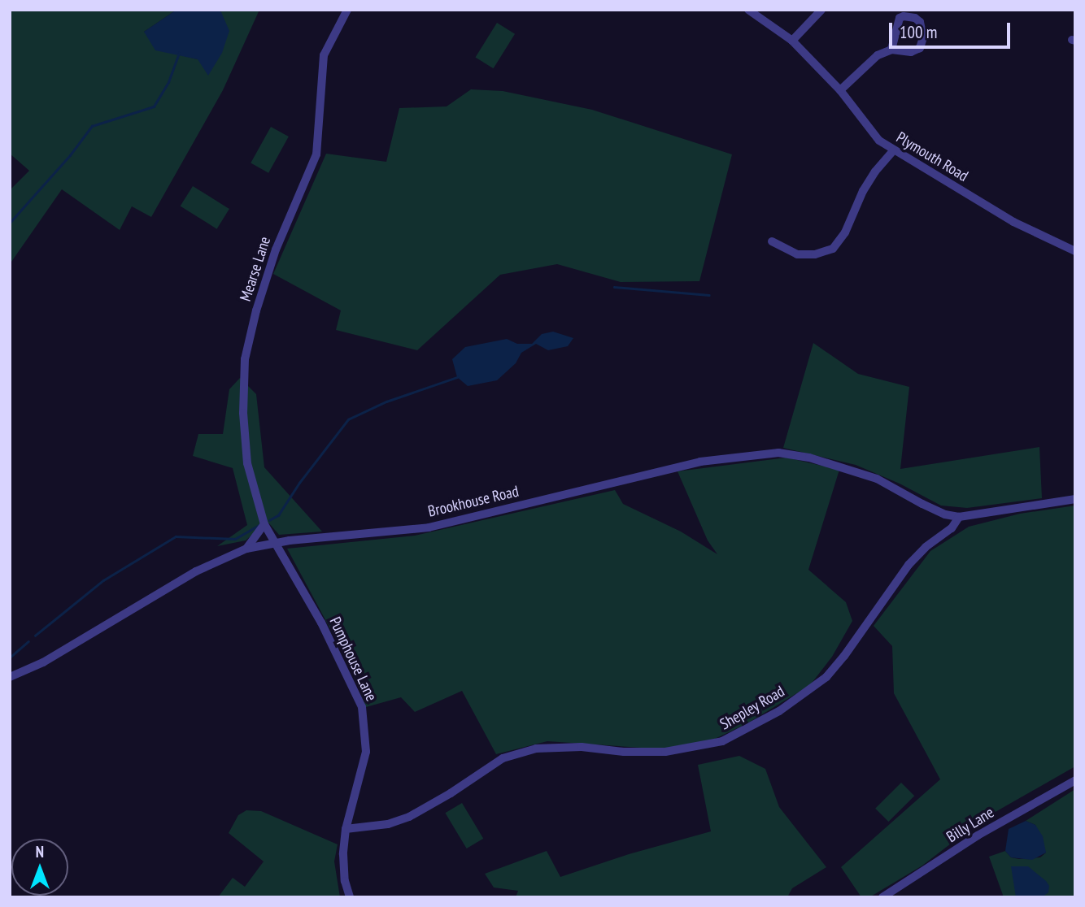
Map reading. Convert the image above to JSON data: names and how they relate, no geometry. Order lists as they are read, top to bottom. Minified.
{"streets":{"street":["Plymouth Road","Mearse Lane","Brookhouse Road","Pumphouse Lane","Shepley Road","Billy Lane"]},"crossings":[["Mearse Lane","Brookhouse Road"],["Mearse Lane","Pumphouse Lane"],["Brookhouse Road","Pumphouse Lane"],["Brookhouse Road","Shepley Road"],["Pumphouse Lane","Shepley Road"]],"scale_bar":"100 m","north":"top"}
